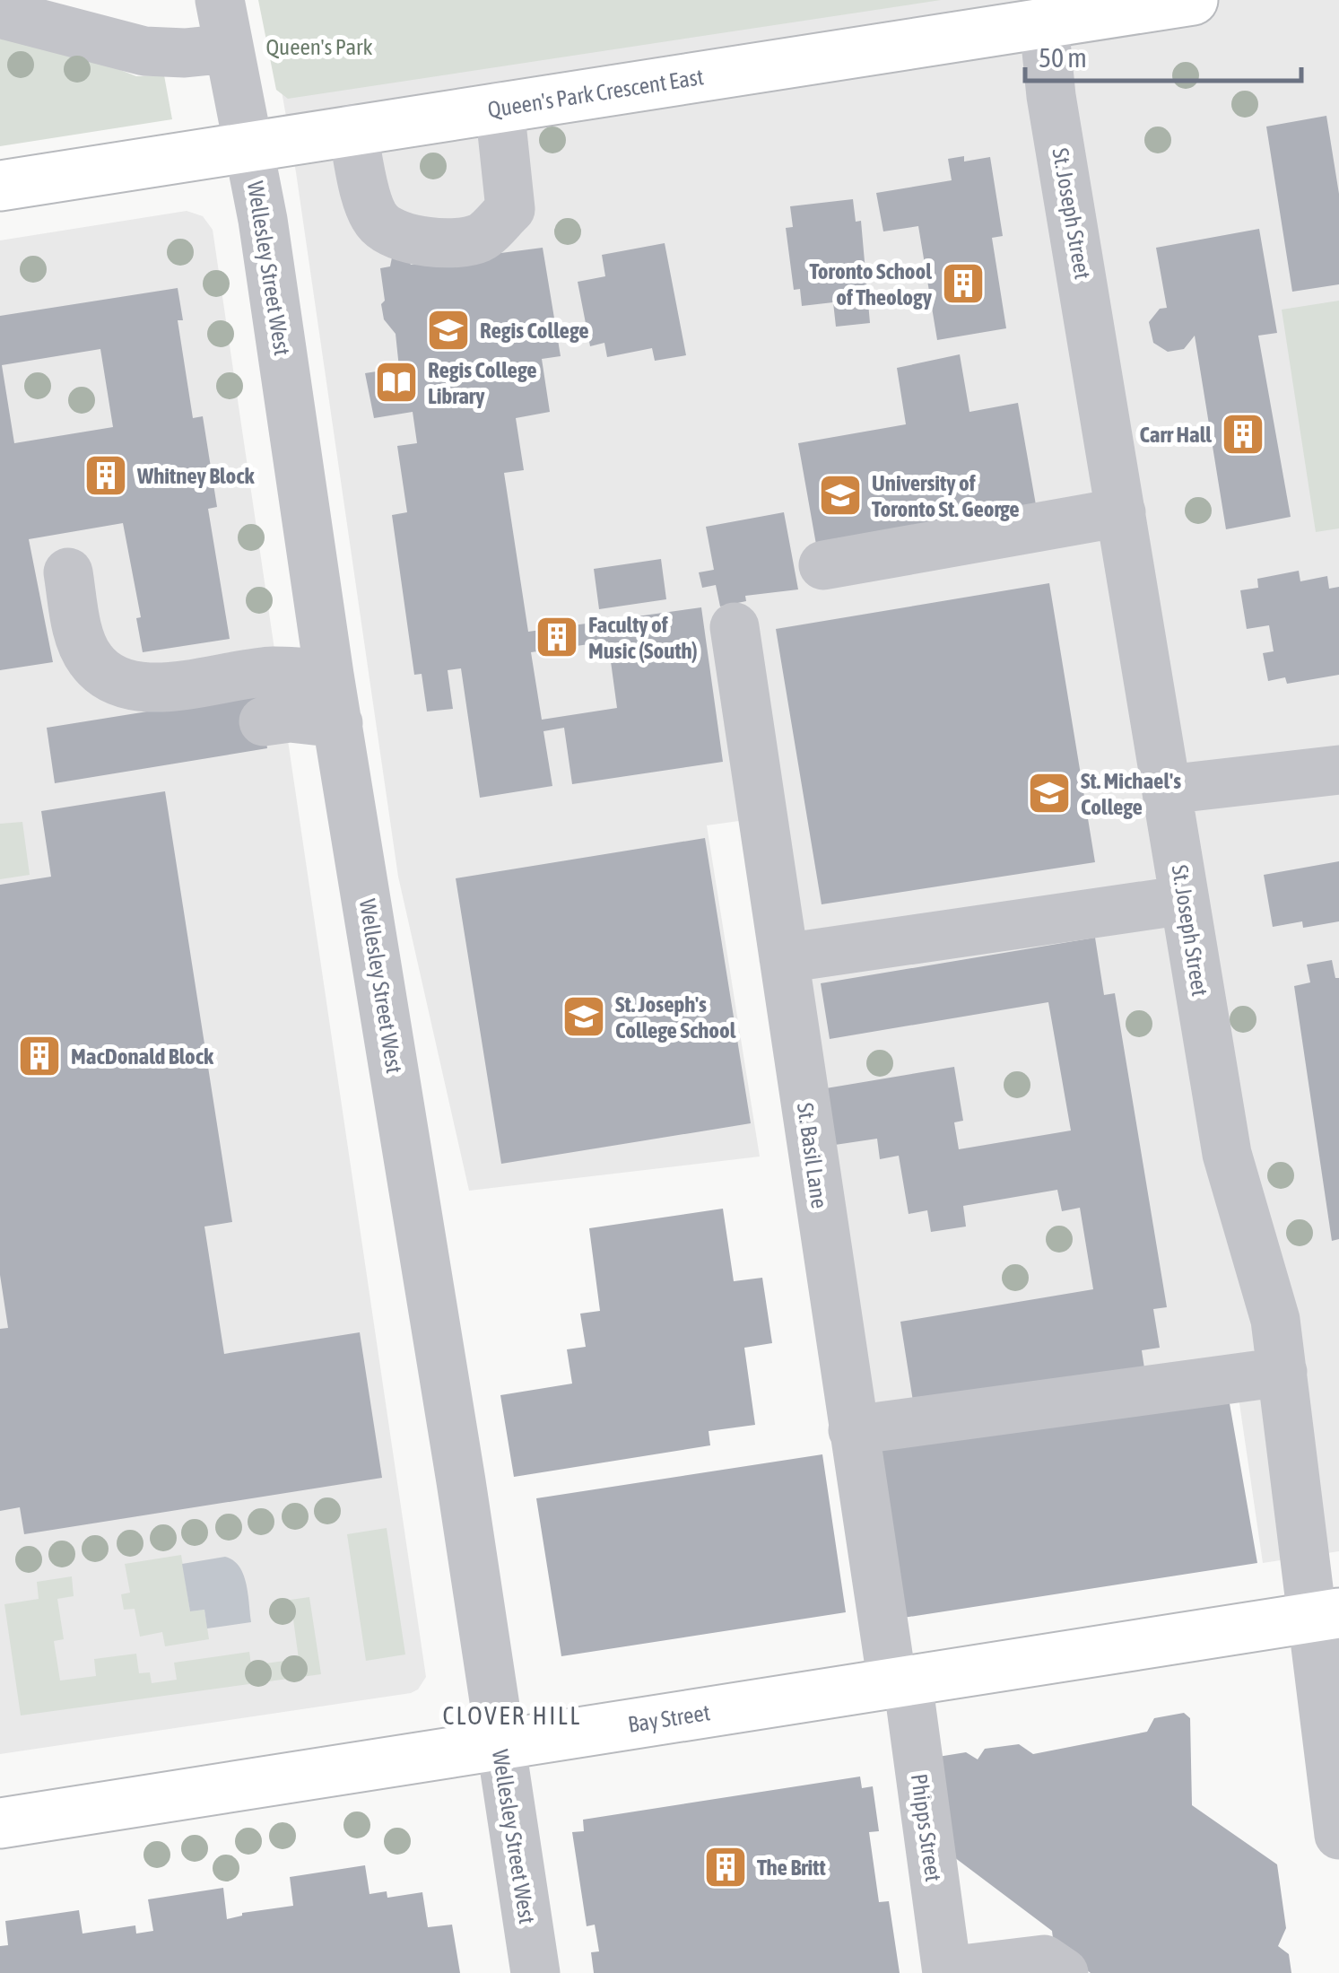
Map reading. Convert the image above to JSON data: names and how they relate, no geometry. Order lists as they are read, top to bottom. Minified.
{"streets":{"main road":["Queen's Park Crescent East","Bay Street"],"street":["St. Joseph Street","Wellesley Street West","St. Basil Lane","Phipps Street"]},"crossings":[["Queen's Park Crescent East","St. Joseph Street"],["Queen's Park Crescent East","Wellesley Street West"],["St. Joseph Street","Bay Street"],["Wellesley Street West","Bay Street"],["St. Basil Lane","Bay Street"],["St. Basil Lane","Phipps Street"],["Bay Street","Phipps Street"]],"districts":["CLOVER HILL"],"parks":["Queen's Park"],"places":{"building":["Toronto School of Theology","Carr Hall","Whitney Block","Faculty of Music (South)","MacDonald Block","The Britt"],"school or university":["Regis College","University of Toronto St. George","St. Michael's College","St. Joseph's College School"],"library":["Regis College Library"]},"scale_bar":"50 m"}
